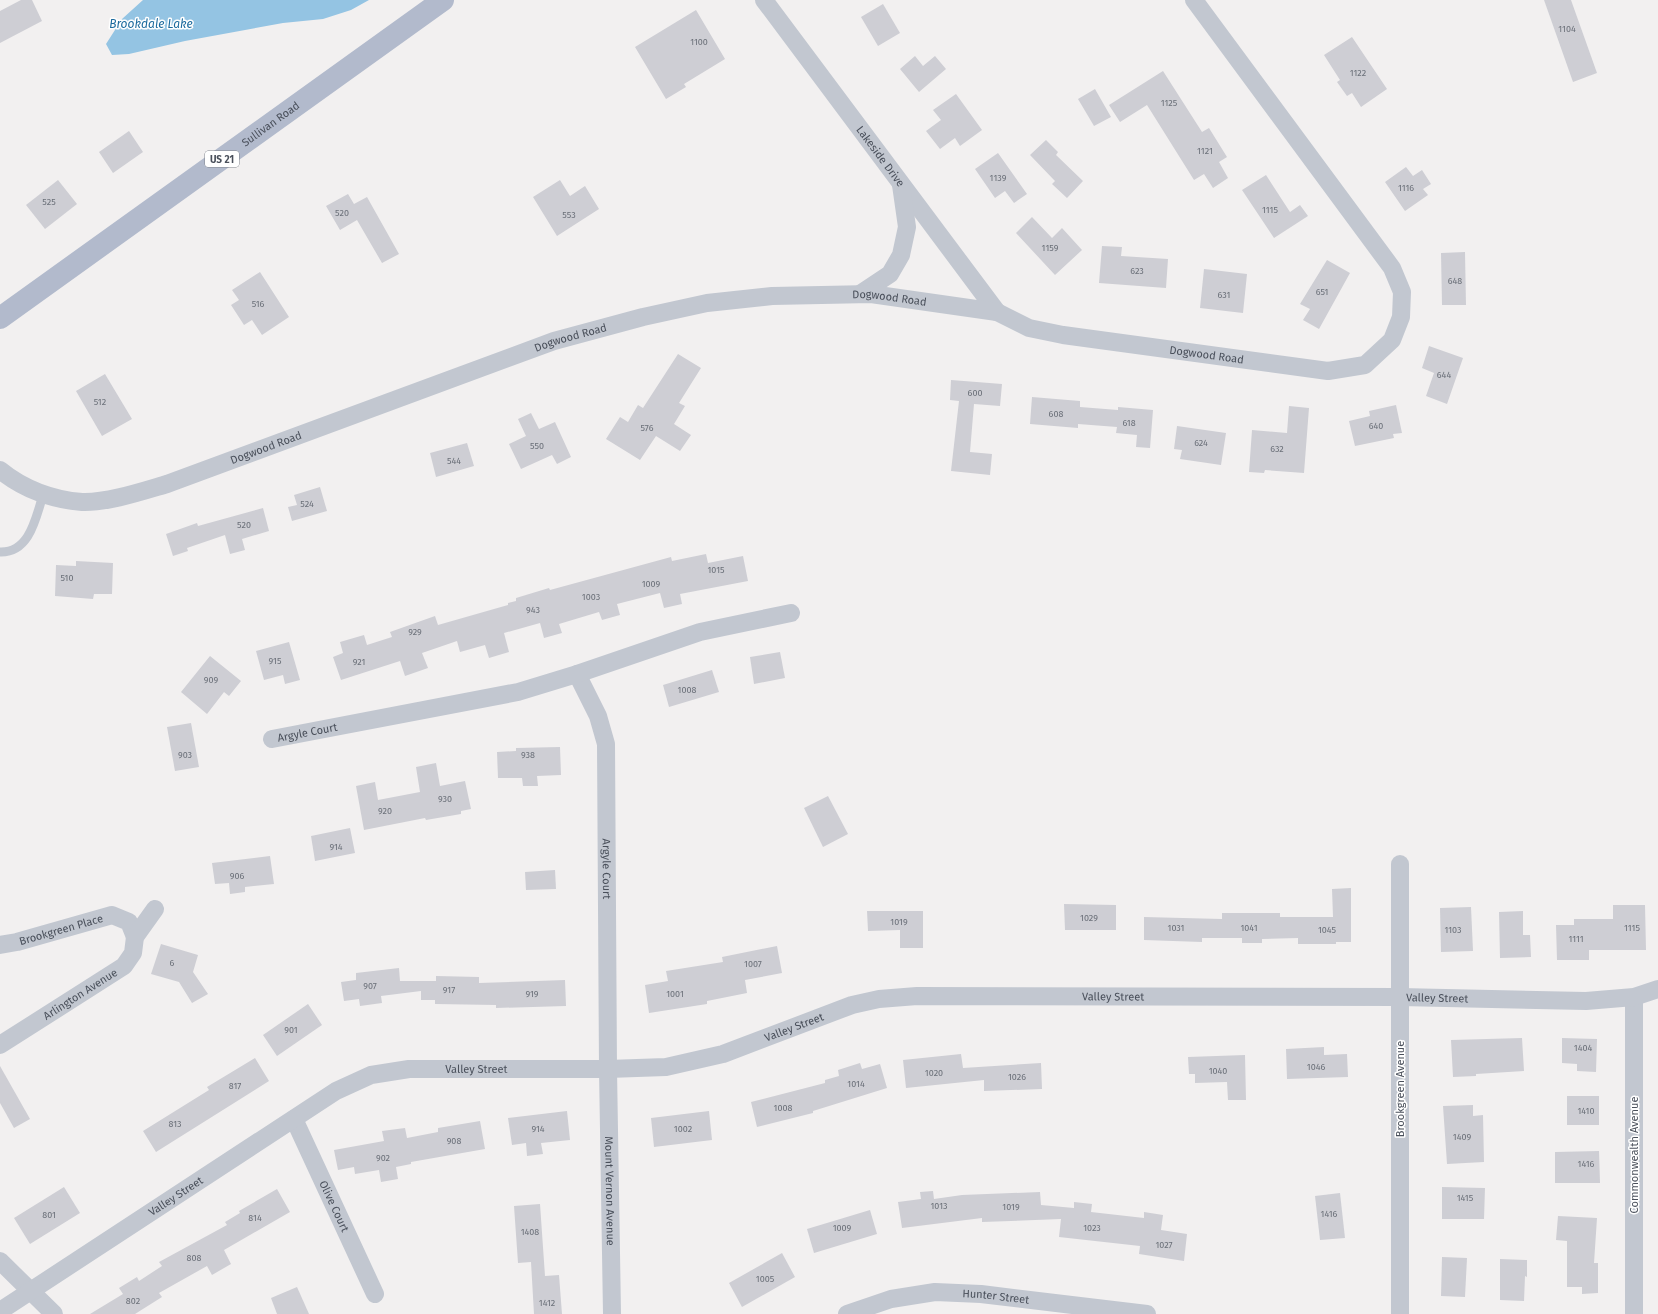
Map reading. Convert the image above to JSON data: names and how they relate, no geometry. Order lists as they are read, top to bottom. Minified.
{"streets":{"main road":["Sullivan Road","US 21"],"street":["Lakeside Drive","Dogwood Road","Argyle Court","Brookgreen Place","Arlington Avenue","Valley Street","Brookgreen Avenue","Commonwealth Avenue","Mount Vernon Avenue","Olive Court","Hunter Street"]},"crossings":[["Lakeside Drive","Dogwood Road"],["Argyle Court","Valley Street"],["Argyle Court","Mount Vernon Avenue"],["Brookgreen Place","Arlington Avenue"],["Valley Street","Brookgreen Avenue"],["Valley Street","Commonwealth Avenue"],["Valley Street","Mount Vernon Avenue"],["Valley Street","Olive Court"]],"water":["Brookdale Lake"],"house_numbers":["1104","1100","1122","1125","1121","1139","1116","525","1115","520","553","1159","623","648","651","631","516","644","600","512","608","618","640","576","624","550","632","544","524","520","1015","510","1009","1003","943","929","915","921","909","1008","903","938","930","920","914","906","1029","1019","1031","1041","1115","1045","1103","1111","6","1007","907","917","919","1001","901","1404","1046","1040","1020","1026","1014","817","1008","1410","813","914","1002","1409","908","902","1416","1415","1013","1019","1416","801","814","1009","1023","1408","1027","808","1005","802","1412"]}
